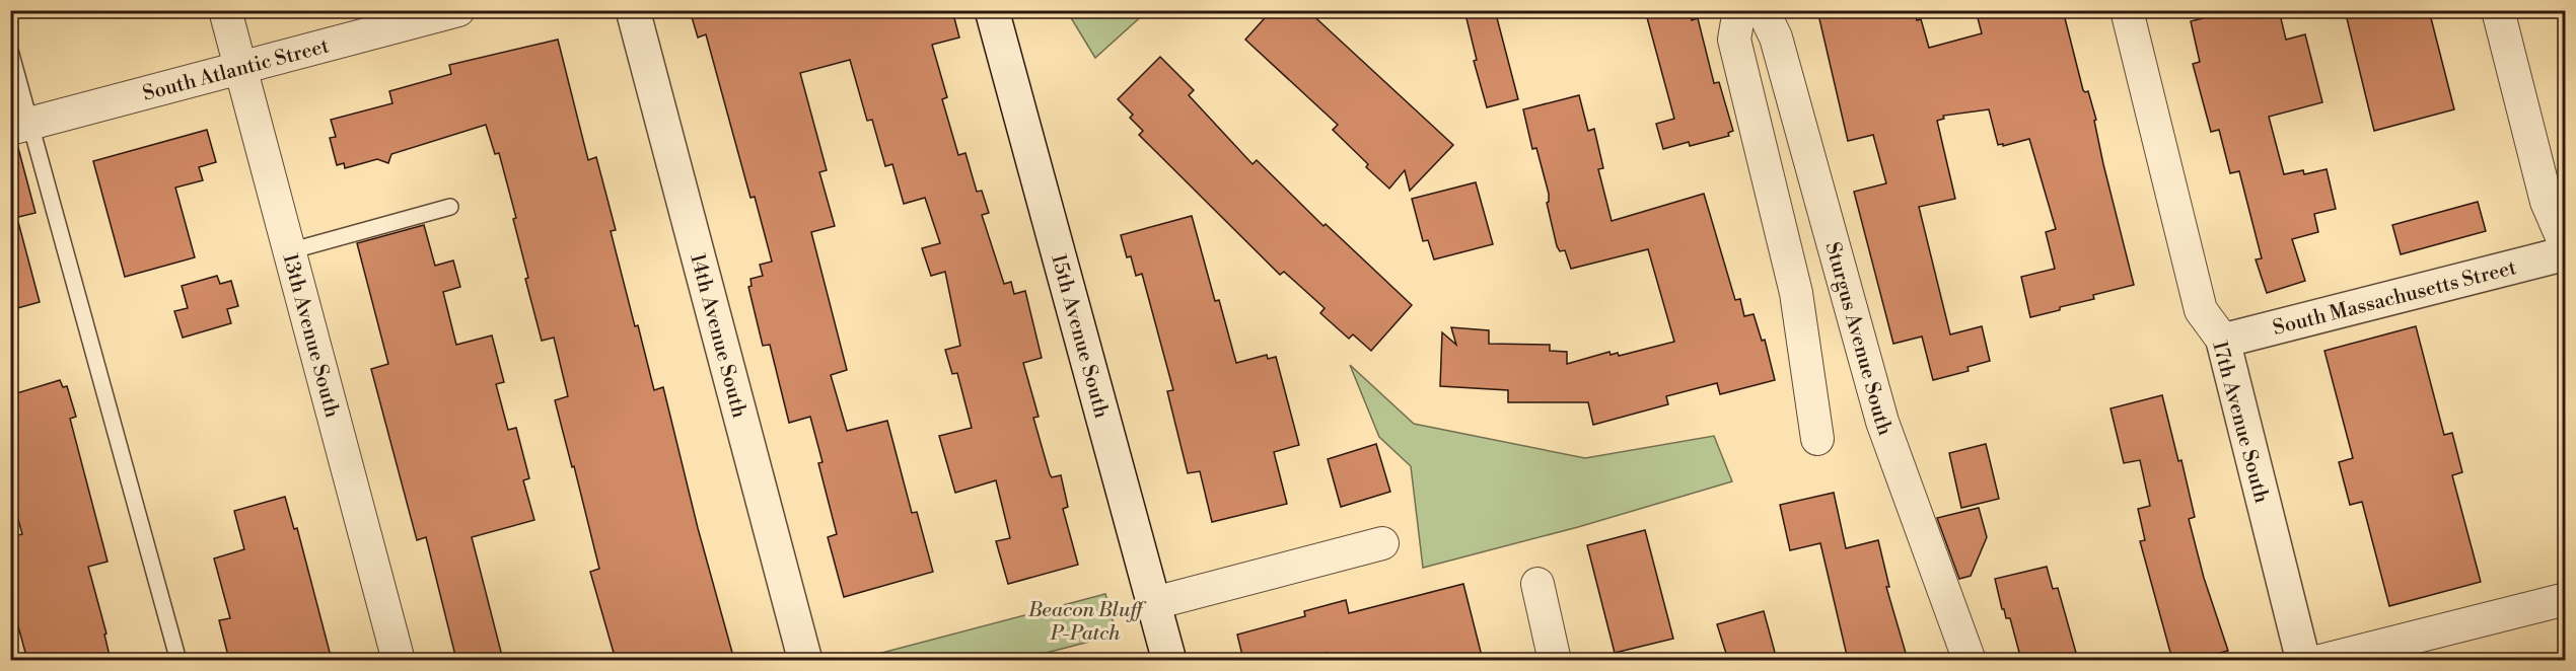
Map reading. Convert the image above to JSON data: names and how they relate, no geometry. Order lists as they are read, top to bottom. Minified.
{"streets":{"street":["South Atlantic Street","South Massachusetts Street","13th Avenue South","14th Avenue South","15th Avenue South","Sturgus Avenue South","17th Avenue South"]},"crossings":[["South Atlantic Street","13th Avenue South"],["South Massachusetts Street","17th Avenue South"]],"parks":["Beacon Bluff P-Patch"]}
